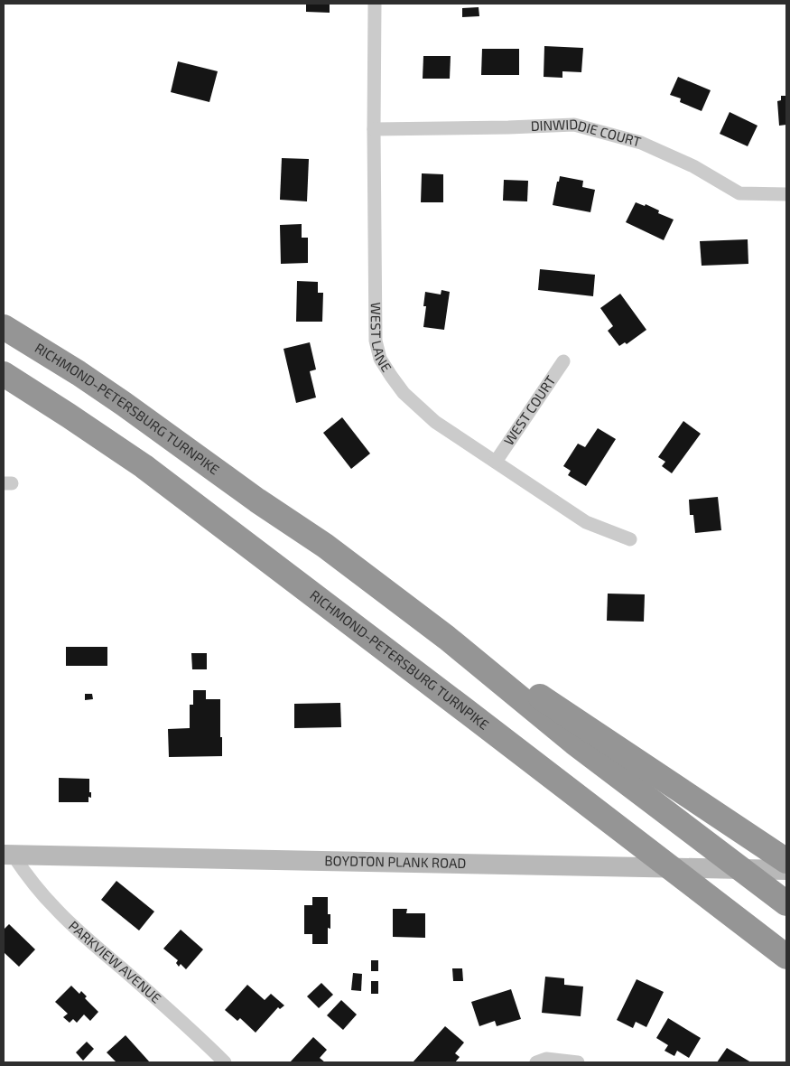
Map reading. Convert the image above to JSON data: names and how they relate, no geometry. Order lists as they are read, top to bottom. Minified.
{"streets":{"highway":["RICHMOND-PETERSBURG TURNPIKE"],"main road":["BOYDTON PLANK ROAD"],"street":["DINWIDDIE COURT","WEST LANE","WEST COURT","PARKVIEW AVENUE"]},"crossings":[["DINWIDDIE COURT","WEST LANE"],["WEST LANE","WEST COURT"],["BOYDTON PLANK ROAD","PARKVIEW AVENUE"]]}
